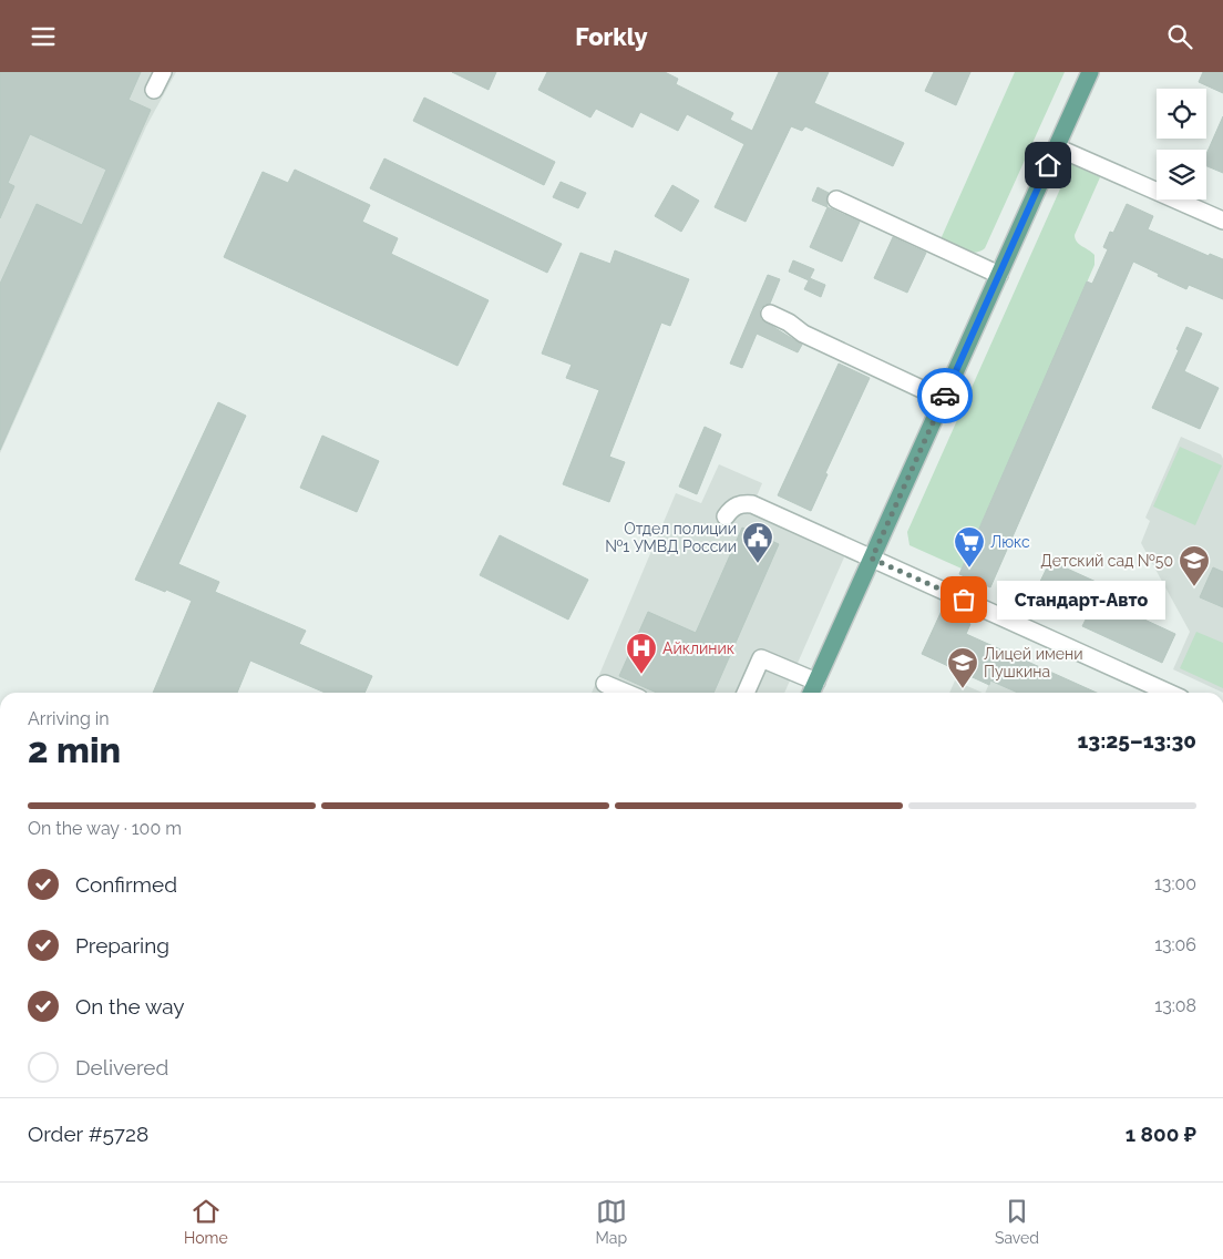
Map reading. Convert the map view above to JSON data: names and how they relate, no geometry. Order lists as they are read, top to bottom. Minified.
{"places":{"public building":["Отдел полиции №1 УМВД России"],"supermarket":["Люкс"],"school or university":["Детский сад №50","Лицей имени Пушкина"],"other":["Стандарт-Авто"],"hospital":["Айклиник"]},"page":{"header":"Forkly","bubble":"Стандарт-Авто","heading":["2 min","Arriving in","13:25–13:30"],"panel":["Order #5728","1 800 ₽"],"bar":"On the way · 100 m","list":[["Confirmed","13:00"],["Preparing","13:06"],["On the way","13:08"],"Delivered"],"tabs":["Home","Map","Saved"]}}
